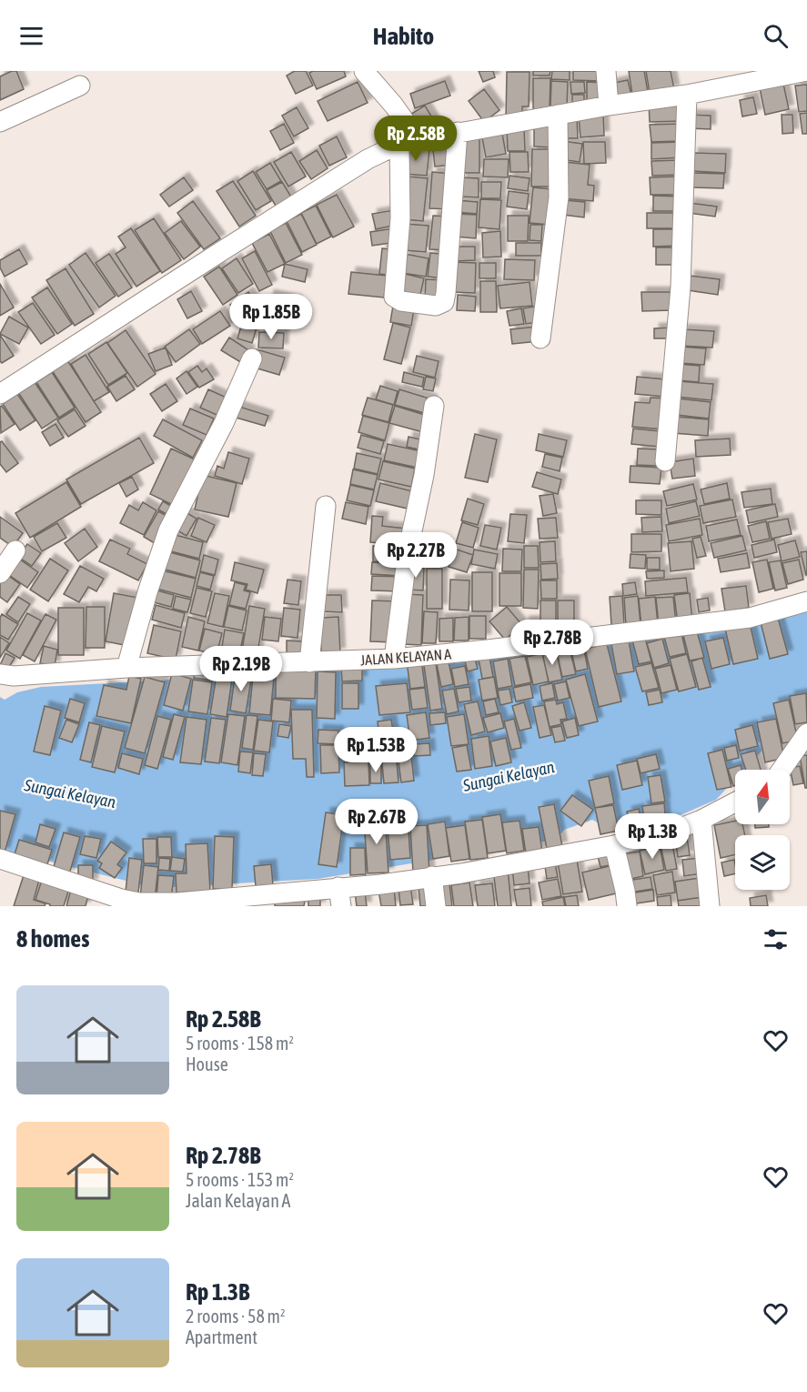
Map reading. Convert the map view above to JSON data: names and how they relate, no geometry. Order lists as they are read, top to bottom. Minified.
{"streets":{"street":["JALAN KELAYAN A"]},"water":["Sungai Kelayan"],"north":"top","page":{"header":"Habito","price":["Rp 2.58B","Rp 1.85B","Rp 2.27B","Rp 2.78B","Rp 2.19B","Rp 1.53B","Rp 2.67B","Rp 1.3B"],"heading":"8 homes","list":[{"name":"Rp 2.58B","note":"5 rooms · 158 m² · House"},{"name":"Rp 2.78B","note":"5 rooms · 153 m² · Jalan Kelayan A"},{"name":"Rp 1.3B","note":"2 rooms · 58 m² · Apartment"}]}}
